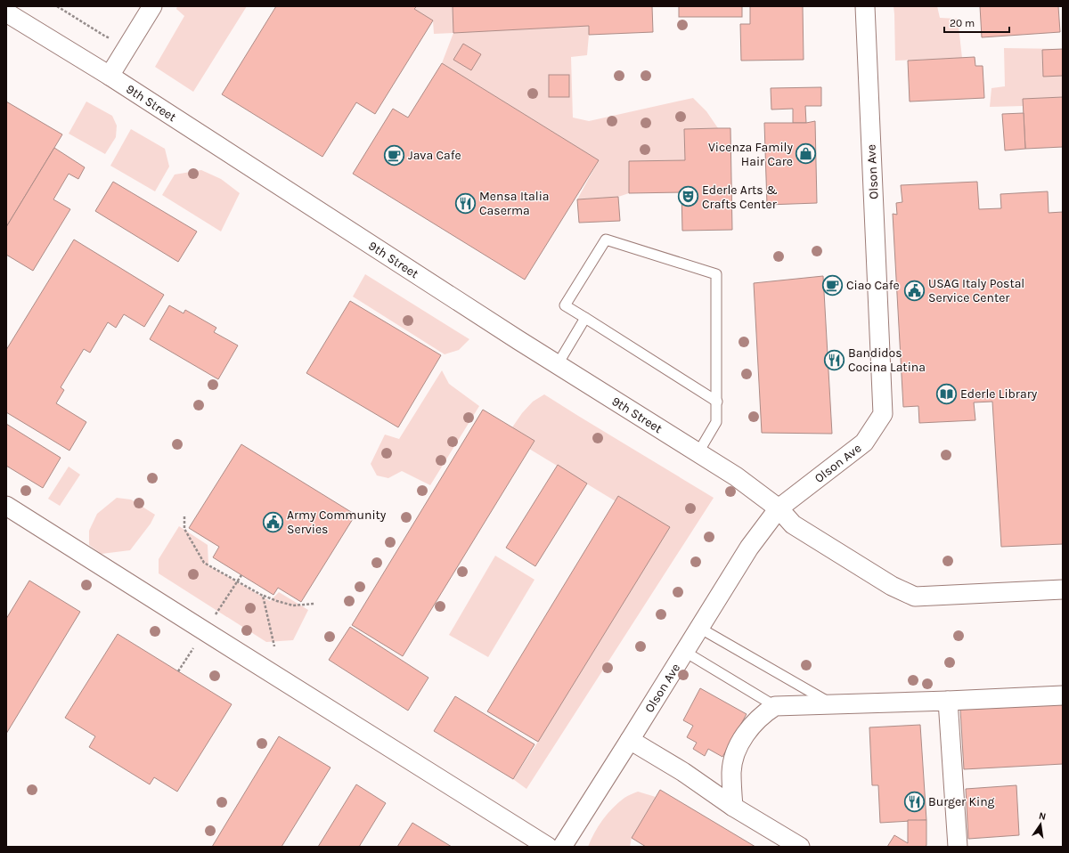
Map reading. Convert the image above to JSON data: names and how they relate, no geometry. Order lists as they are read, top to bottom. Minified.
{"streets":{"street":["9th Street","Olson Ave"]},"crossings":[["9th Street","Olson Ave"]],"places":{"shop":["Vicenza Family Hair Care"],"cafe":["Java Cafe","Ciao Cafe"],"theatre":["Ederle Arts & Crafts Center"],"restaurant":["Mensa Italia Caserma","Bandidos Cocina Latina","Burger King"],"public building":["USAG Italy Postal Service Center","Army Community Servies"],"library":["Ederle Library"]},"scale_bar":"20 m","north":"top"}
